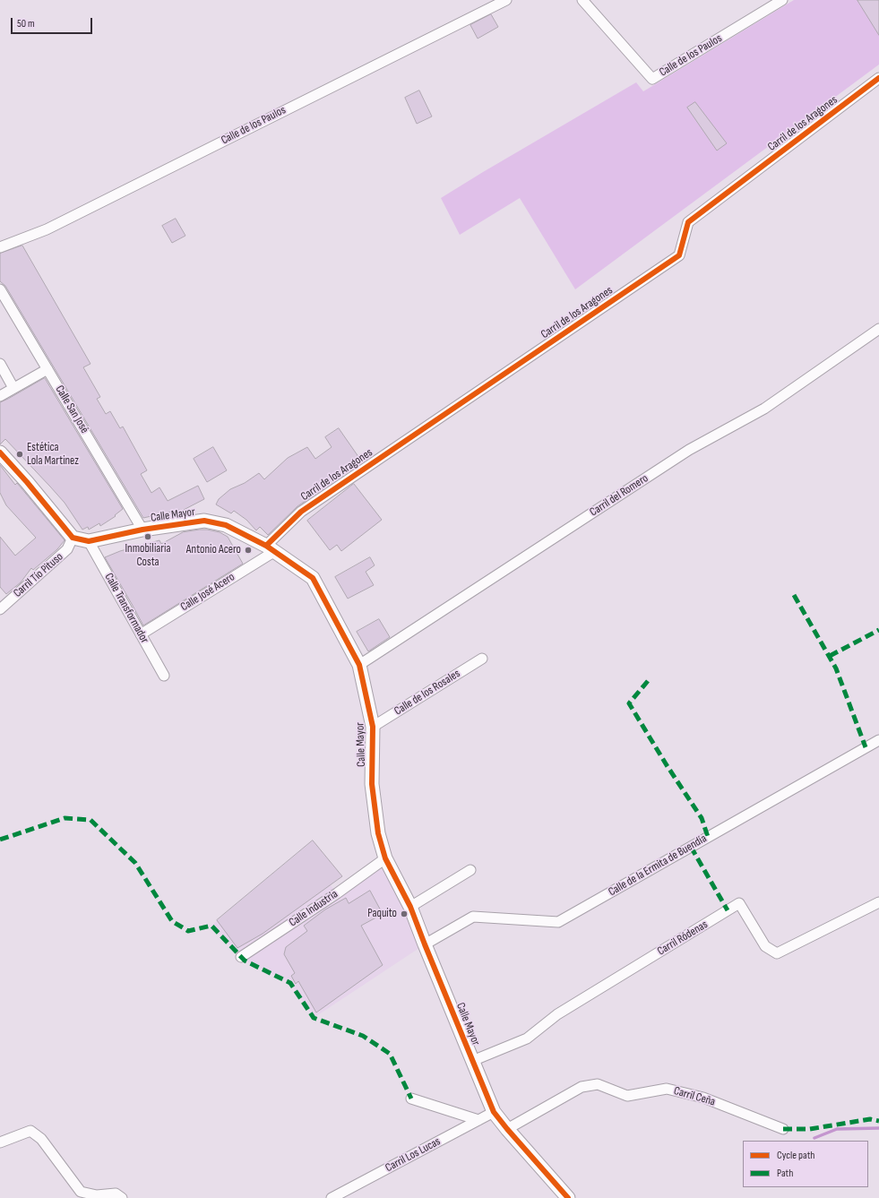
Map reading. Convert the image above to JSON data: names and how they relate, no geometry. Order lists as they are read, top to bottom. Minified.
{"streets":{"street":["Calle de los Paulos","Carril de los Aragones","Calle San José","Carril del Romero","Calle Mayor","Carril Tío Pituso","Calle José Acero","Calle Transformador","Calle de los Rosales","Calle de la Ermita de Buendía","Calle Industria","Carril Ródenas","Carril Ceña","Carril Los Lucas"]},"crossings":[["Carril de los Aragones","Calle Mayor"],["Carril de los Aragones","Calle José Acero"],["Calle San José","Calle Mayor"],["Carril del Romero","Calle Mayor"],["Calle Mayor","Carril Tío Pituso"],["Calle Mayor","Calle José Acero"],["Calle Mayor","Calle Transformador"],["Calle Mayor","Calle de los Rosales"],["Calle Mayor","Calle de la Ermita de Buendía"],["Calle Mayor","Calle Industria"],["Calle Mayor","Carril Ródenas"],["Calle Mayor","Carril Ceña"],["Calle Mayor","Carril Los Lucas"],["Calle José Acero","Calle Transformador"]],"places":["Estética Lola Martinez","Inmobiliaria Costa","Antonio Acero","Paquito"],"legend":["Cycle path","Path"],"scale_bar":"50 m"}
